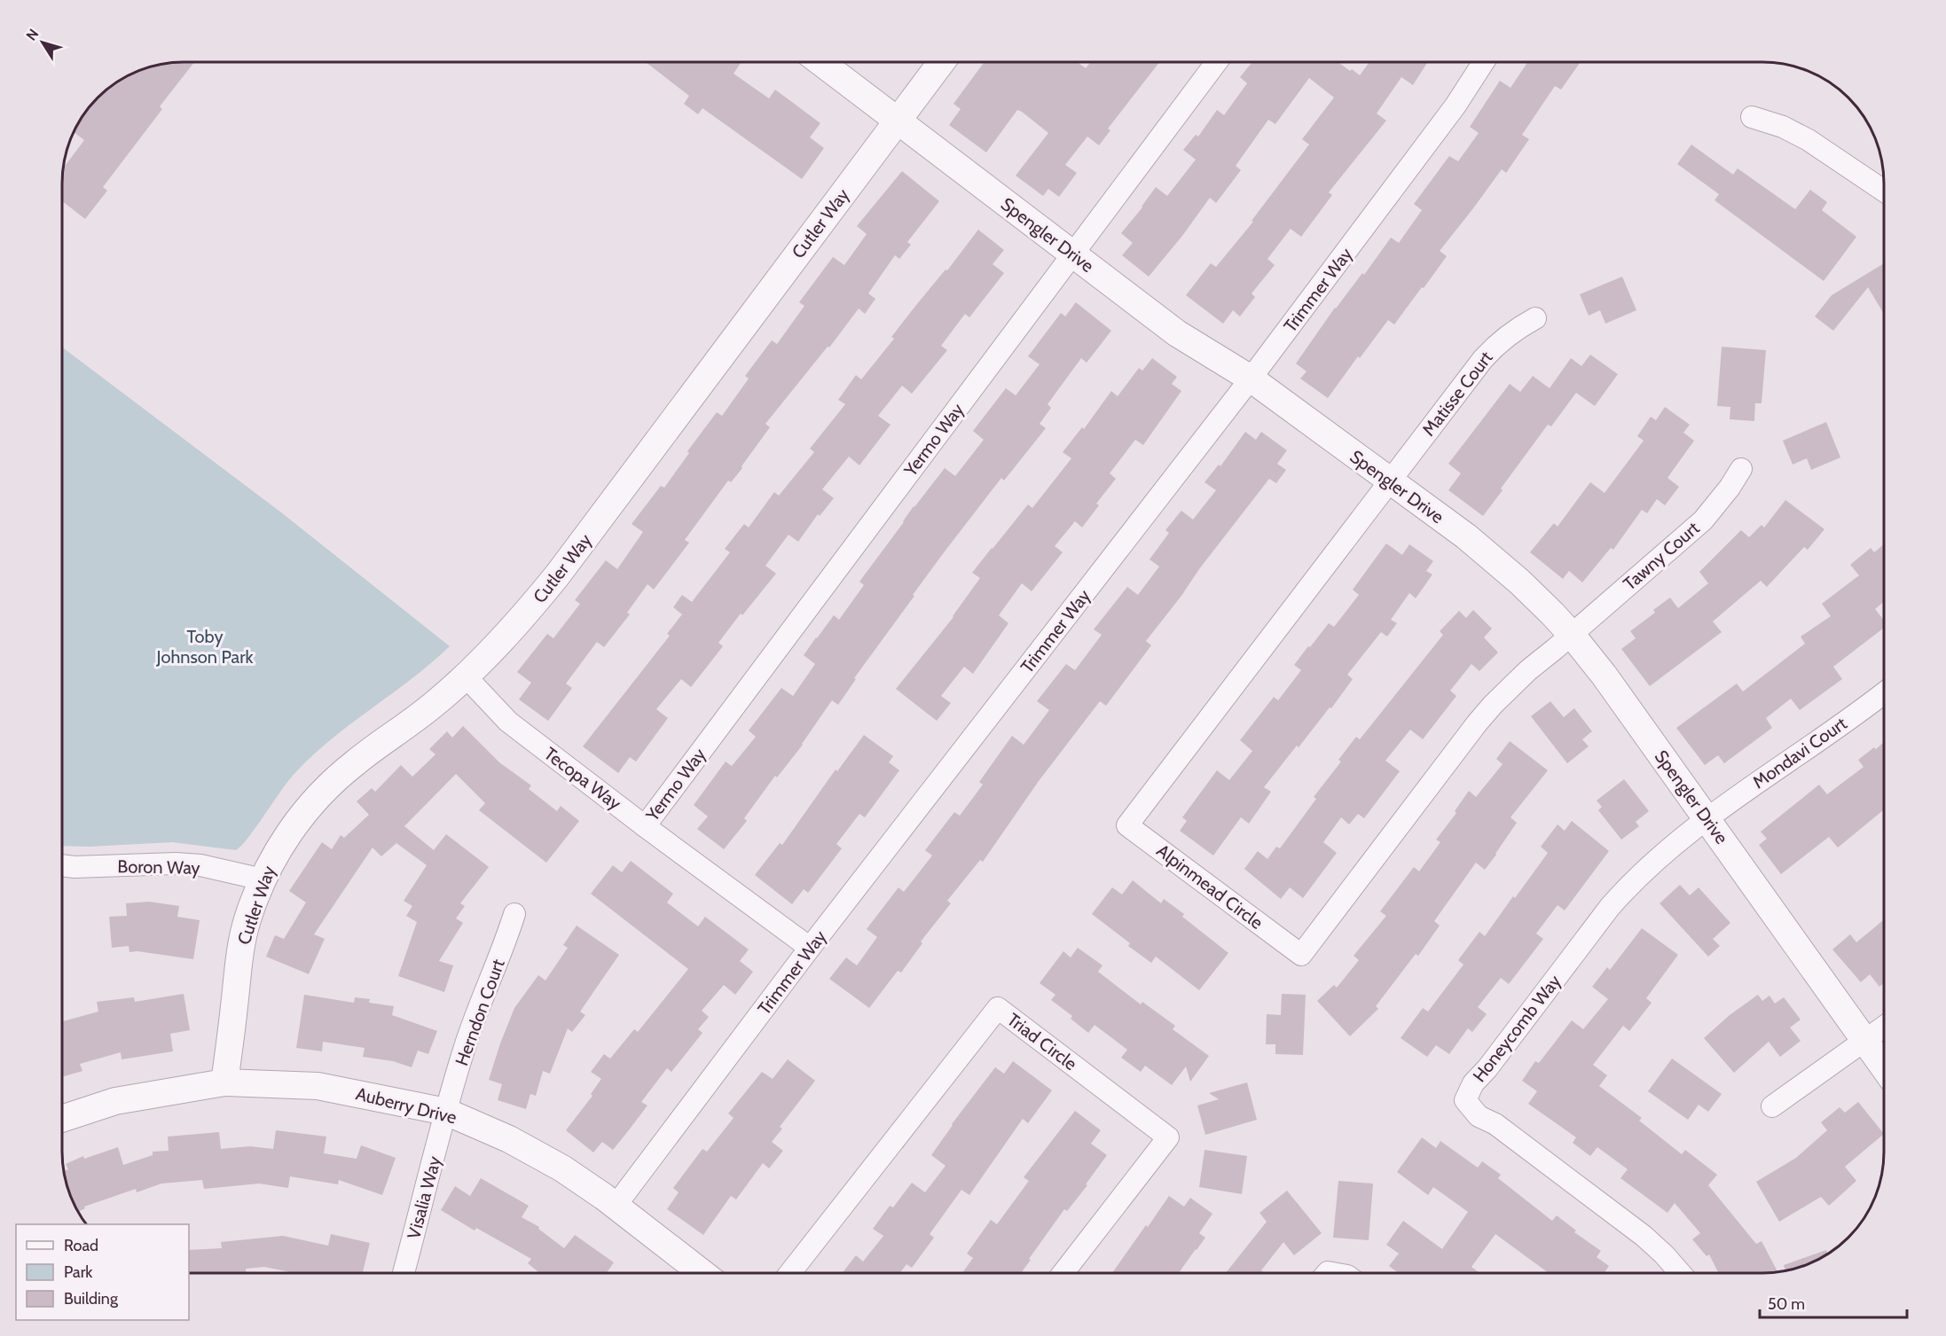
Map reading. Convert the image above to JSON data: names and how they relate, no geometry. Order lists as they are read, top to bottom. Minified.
{"streets":{"street":["Cutler Way","Spengler Drive","Trimmer Way","Matisse Court","Yermo Way","Tawny Court","Mondavi Court","Tecopa Way","Boron Way","Alpinmead Circle","Herndon Court","Honeycomb Way","Triad Circle","Auberry Drive","Visalia Way"]},"crossings":[["Cutler Way","Spengler Drive"],["Cutler Way","Tecopa Way"],["Cutler Way","Boron Way"],["Cutler Way","Auberry Drive"],["Spengler Drive","Trimmer Way"],["Spengler Drive","Matisse Court"],["Spengler Drive","Yermo Way"],["Spengler Drive","Tawny Court"],["Spengler Drive","Mondavi Court"],["Spengler Drive","Alpinmead Circle"],["Spengler Drive","Honeycomb Way"],["Trimmer Way","Tecopa Way"],["Trimmer Way","Auberry Drive"],["Matisse Court","Alpinmead Circle"],["Yermo Way","Tecopa Way"],["Tawny Court","Alpinmead Circle"],["Mondavi Court","Honeycomb Way"],["Herndon Court","Auberry Drive"],["Herndon Court","Visalia Way"],["Auberry Drive","Visalia Way"]],"parks":["Toby Johnson Park"],"legend":["Road","Park","Building"],"scale_bar":"50 m","north":"top left"}
